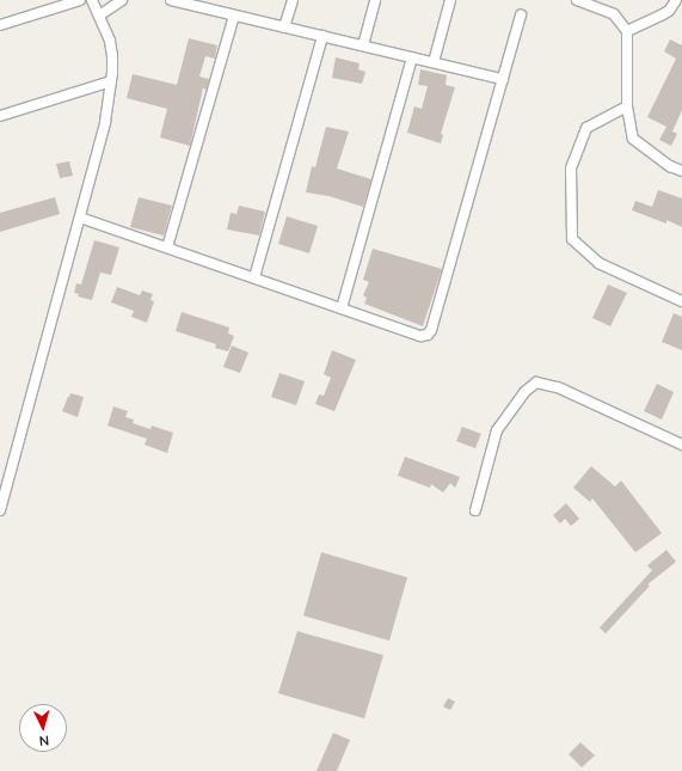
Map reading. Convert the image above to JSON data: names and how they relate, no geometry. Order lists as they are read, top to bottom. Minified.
{"north":"bottom"}
